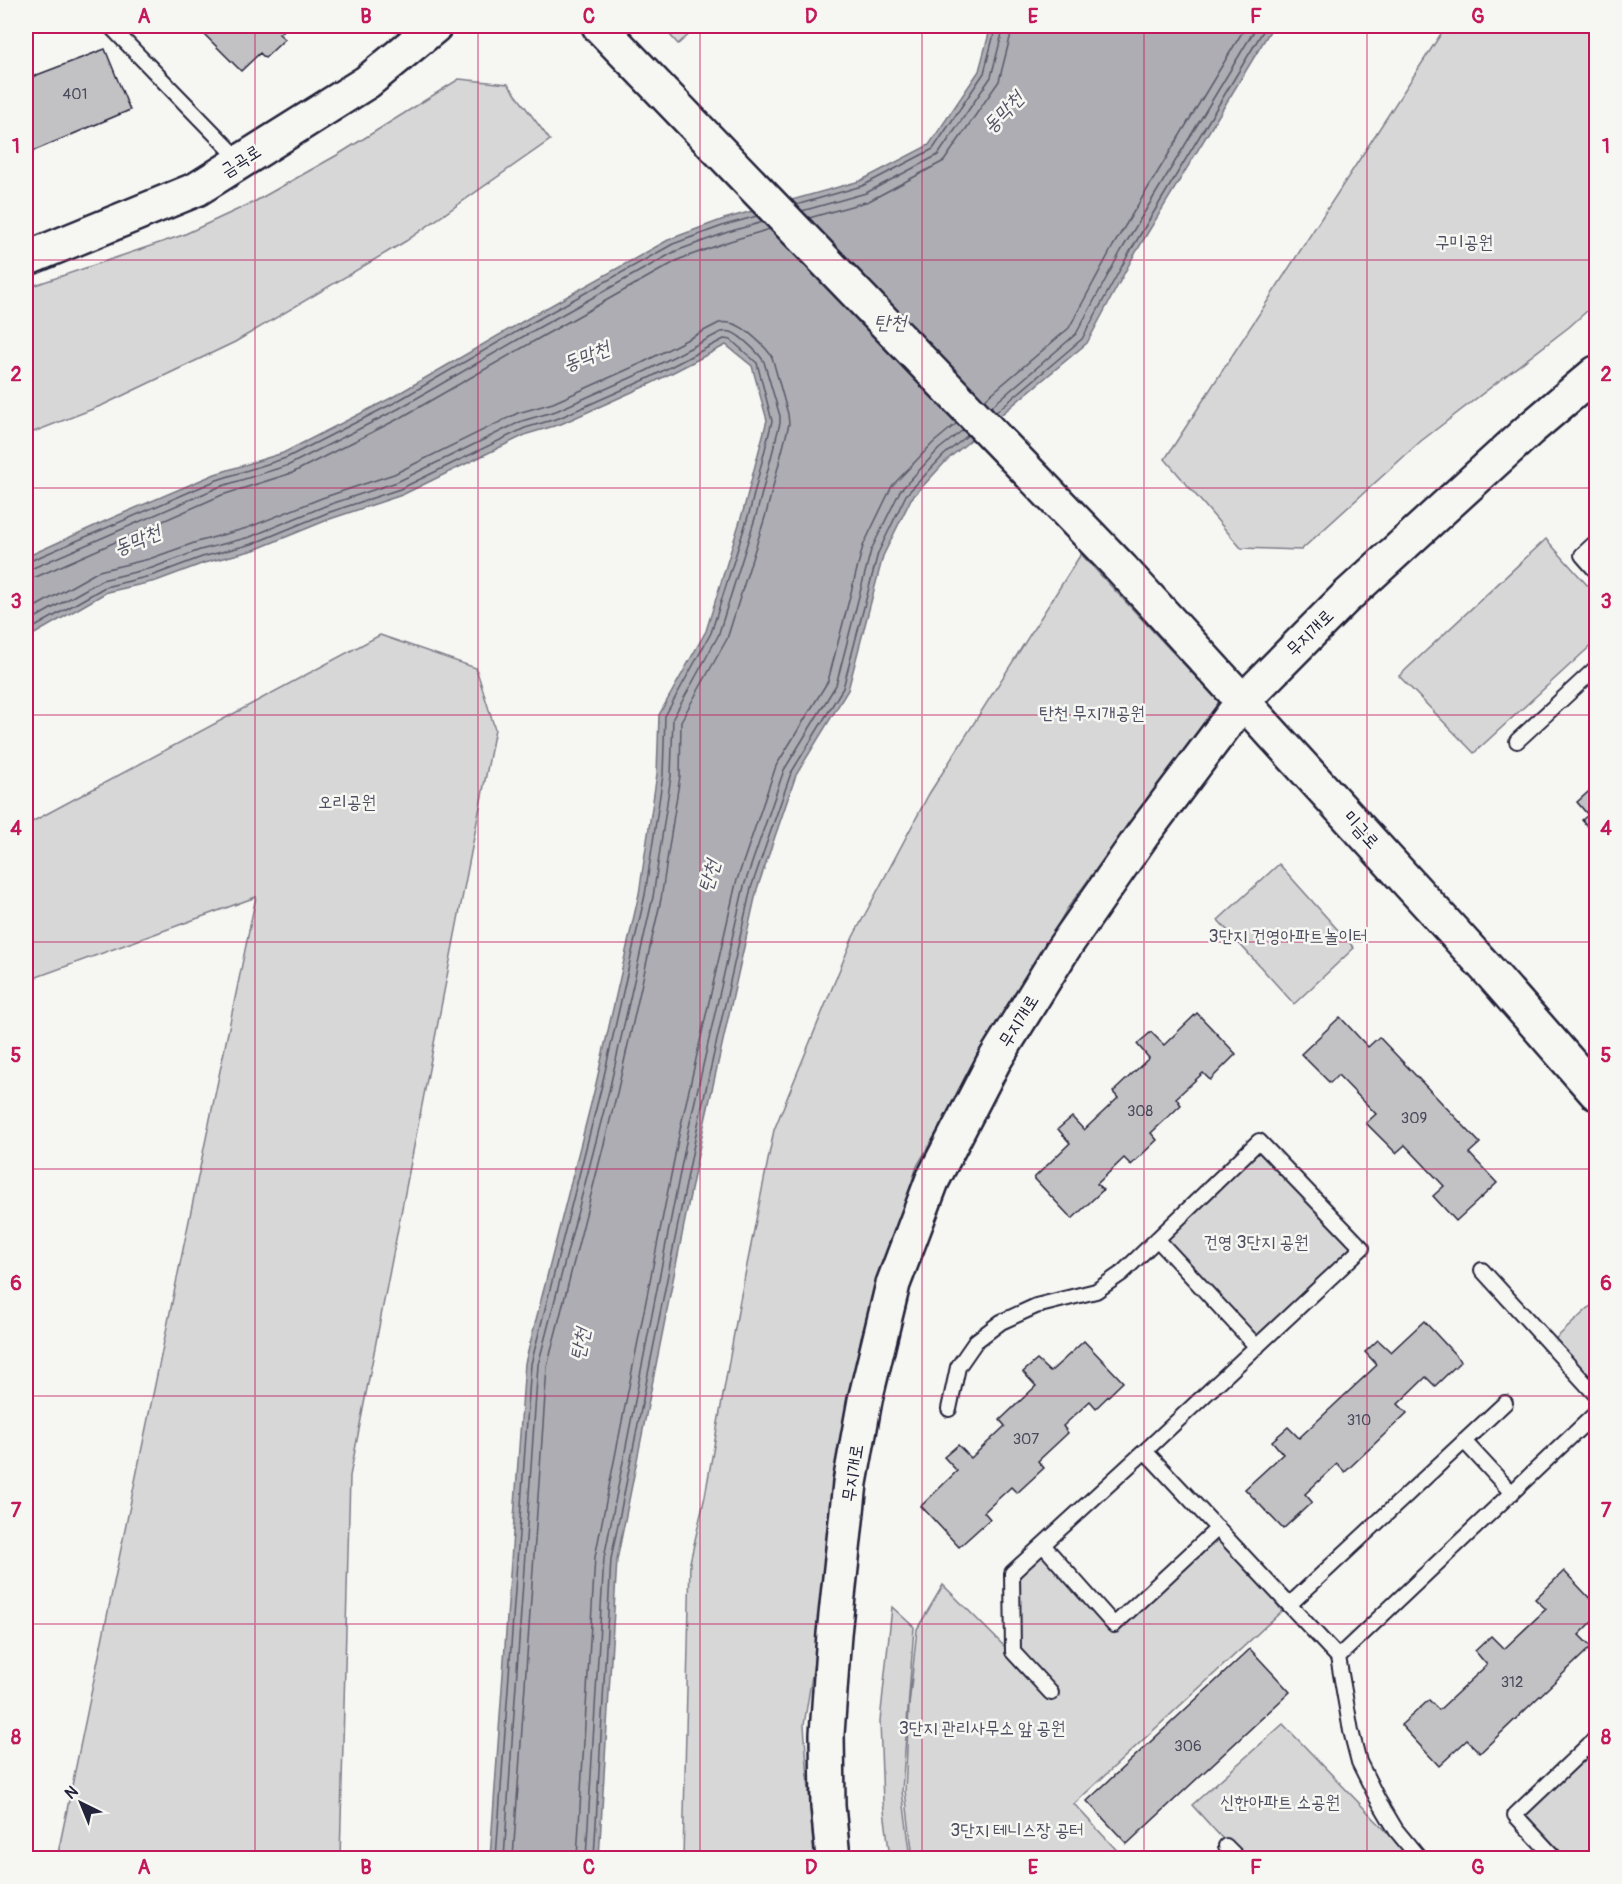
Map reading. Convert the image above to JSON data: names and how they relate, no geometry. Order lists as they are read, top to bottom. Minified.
{"streets":{"main road":["금곡로","무지개로","미금로"]},"crossings":[["무지개로","미금로"]],"water":["동막천","탄천"],"parks":["구미공원","탄천 무지개공원","오리공원","3단지 건영아파트놀이터","건영 3단지 공원","3단지 관리사무소 앞 공원","신한아파트 소공원","3단지 테니스장 공터"],"house_numbers":["401","308","309","310","307","312","306"],"north":"top left","grid":{"columns":["A","B","C","D","E","F","G"],"rows":["1","2","3","4","5","6","7","8"]}}
